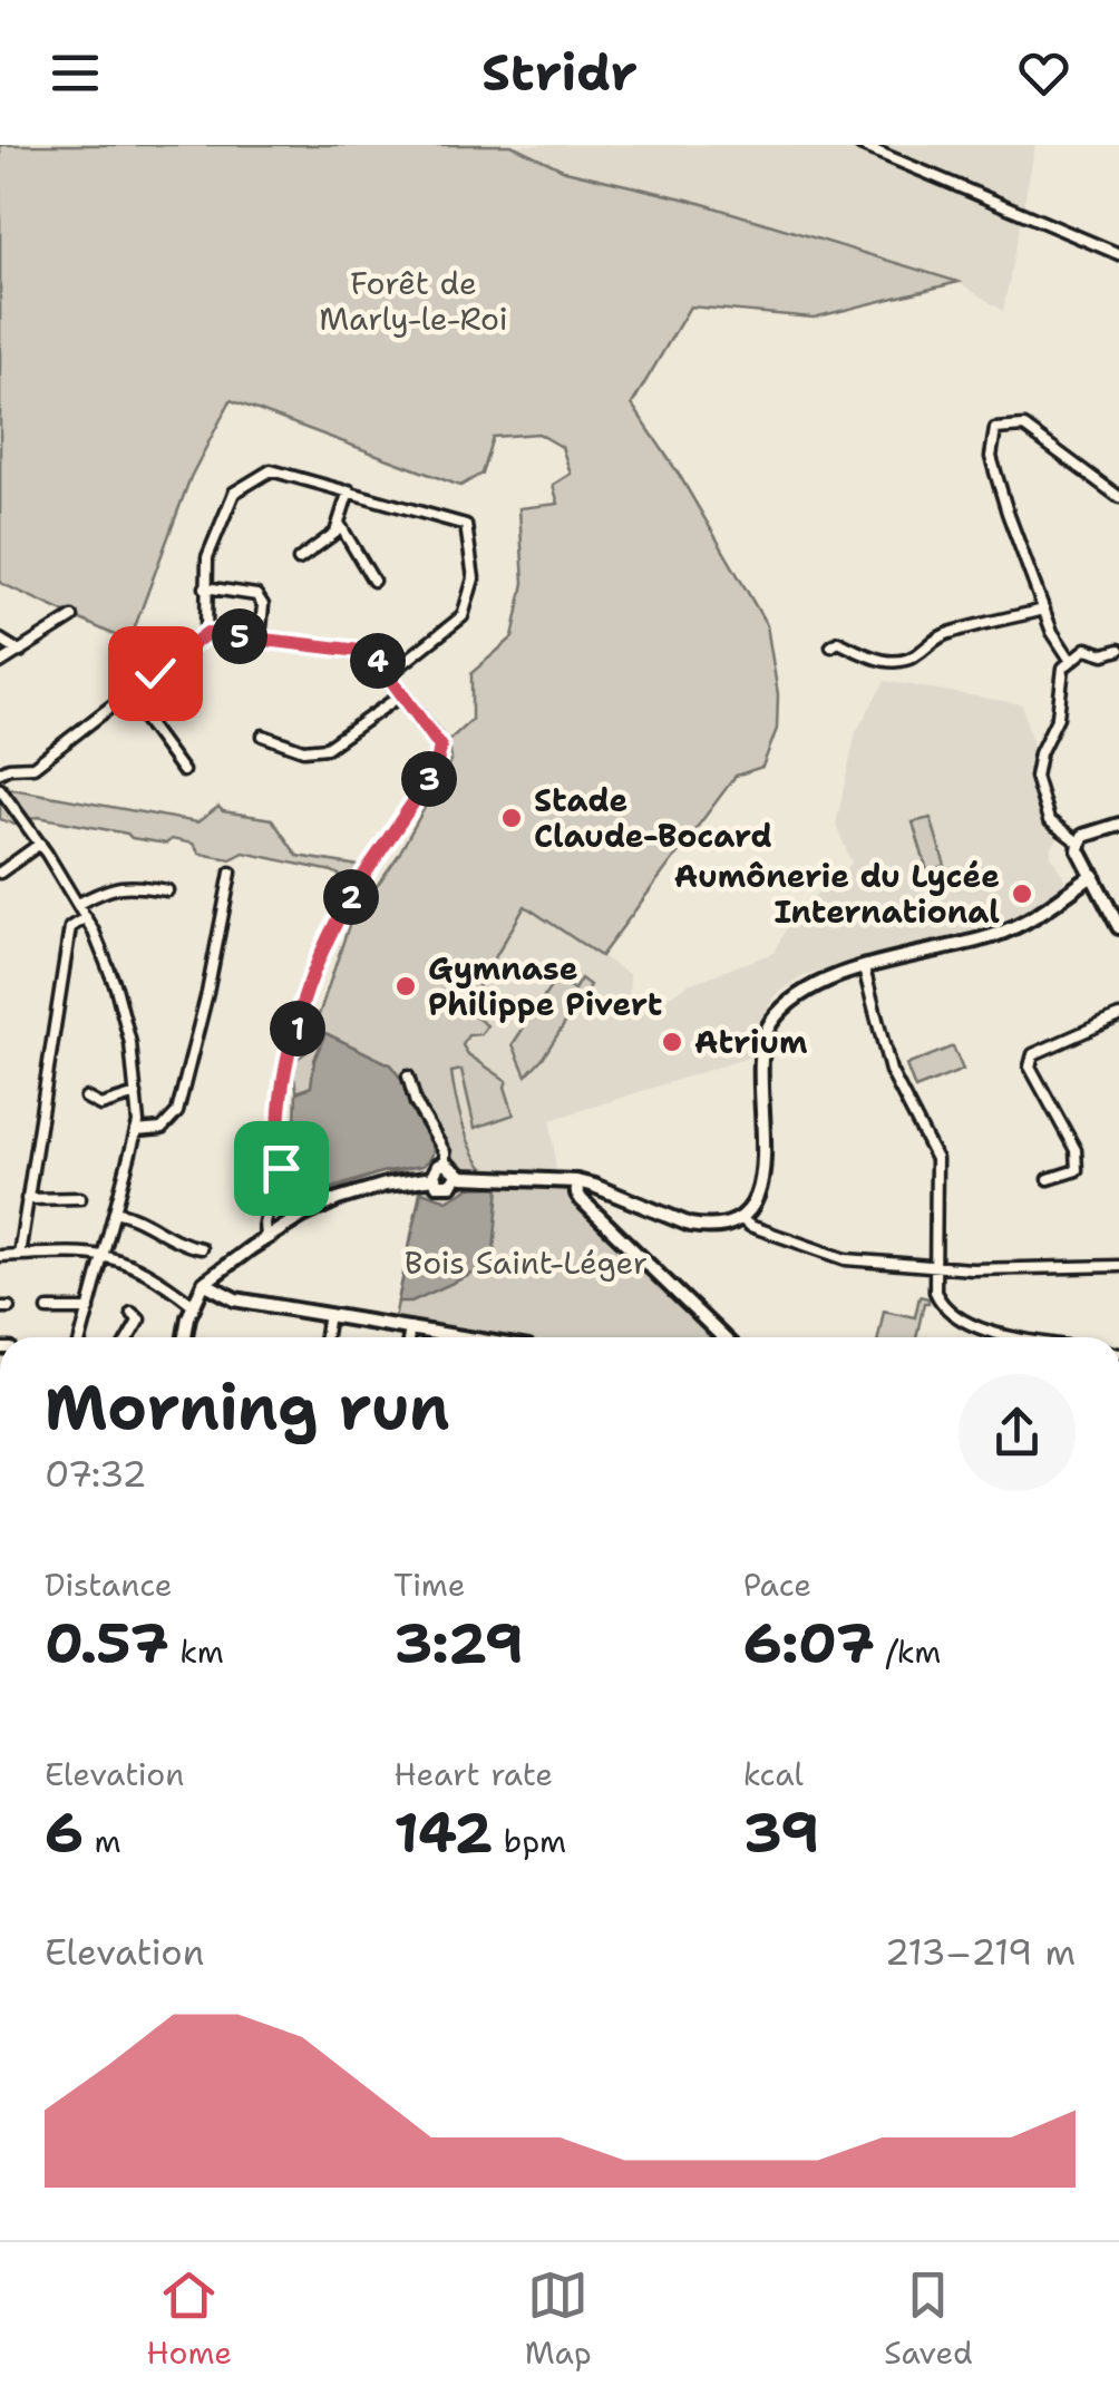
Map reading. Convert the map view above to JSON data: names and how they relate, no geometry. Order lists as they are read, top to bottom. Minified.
{"parks":["Forêt de Marly-le-Roi","Bois Saint-Léger"],"places":["Stade Claude-Bocard","Aumônerie du Lycée International","Gymnase Philippe Pivert","Atrium"],"page":{"header":"Stridr","pins":["5","4","3","2","1"],"heading":["Morning run","07:32"],"stats":[["Distance","0.57 km"],["Time","3:29"],["Pace","6:07 /km"],["Elevation","6 m"],["Heart rate","142 bpm"],["kcal","39"]],"chart":["Elevation","213–219 m"],"tabs":["Home","Map","Saved"]}}
